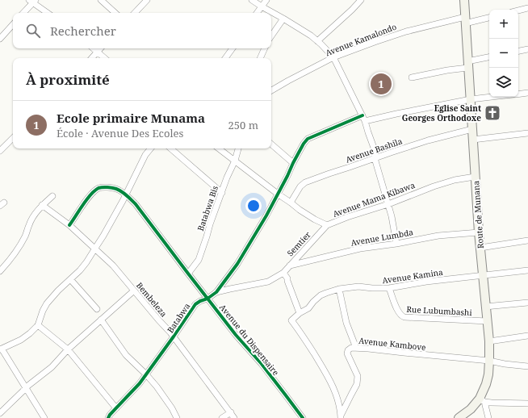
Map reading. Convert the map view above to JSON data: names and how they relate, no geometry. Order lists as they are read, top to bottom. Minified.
{"streets":{"main road":["Route de Munana"],"street":["Avenue Kamalondo","Avenue Bashila","Avenue Mama Kibawa","Batabwa Bis","Avenue Lumbda","Semtier","Avenue Kamina","Bembeleza","Rue Lubumbashi","Batabwa","Avenue du Dispensaire","Avenue Kambove"]},"crossings":[["Avenue Kamalondo","Route de Munana"],["Avenue Bashila","Avenue Mama Kibawa"],["Avenue Bashila","Route de Munana"],["Avenue Mama Kibawa","Batabwa Bis"],["Avenue Mama Kibawa","Route de Munana"],["Avenue Mama Kibawa","Semtier"],["Avenue Mama Kibawa","Batabwa"],["Batabwa Bis","Avenue du Dispensaire"],["Route de Munana","Avenue Lumbda"],["Route de Munana","Avenue Kamina"],["Route de Munana","Rue Lubumbashi"],["Route de Munana","Batabwa"],["Route de Munana","Avenue Kambove"],["Avenue Lumbda","Semtier"],["Semtier","Batabwa"],["Avenue Kamina","Rue Lubumbashi"],["Avenue Kamina","Avenue Kambove"],["Bembeleza","Batabwa"],["Batabwa","Avenue du Dispensaire"]],"places":{"church":["Eglise Saint Georges Orthodoxe"]},"page":{"map_buttons":["+","−"],"search":"Rechercher","heading":"À proximité","pins":"1","list":[{"mark":"1","name":"Ecole primaire Munama","note":"École · Avenue Des Ecoles","value":"250 m"}]}}
